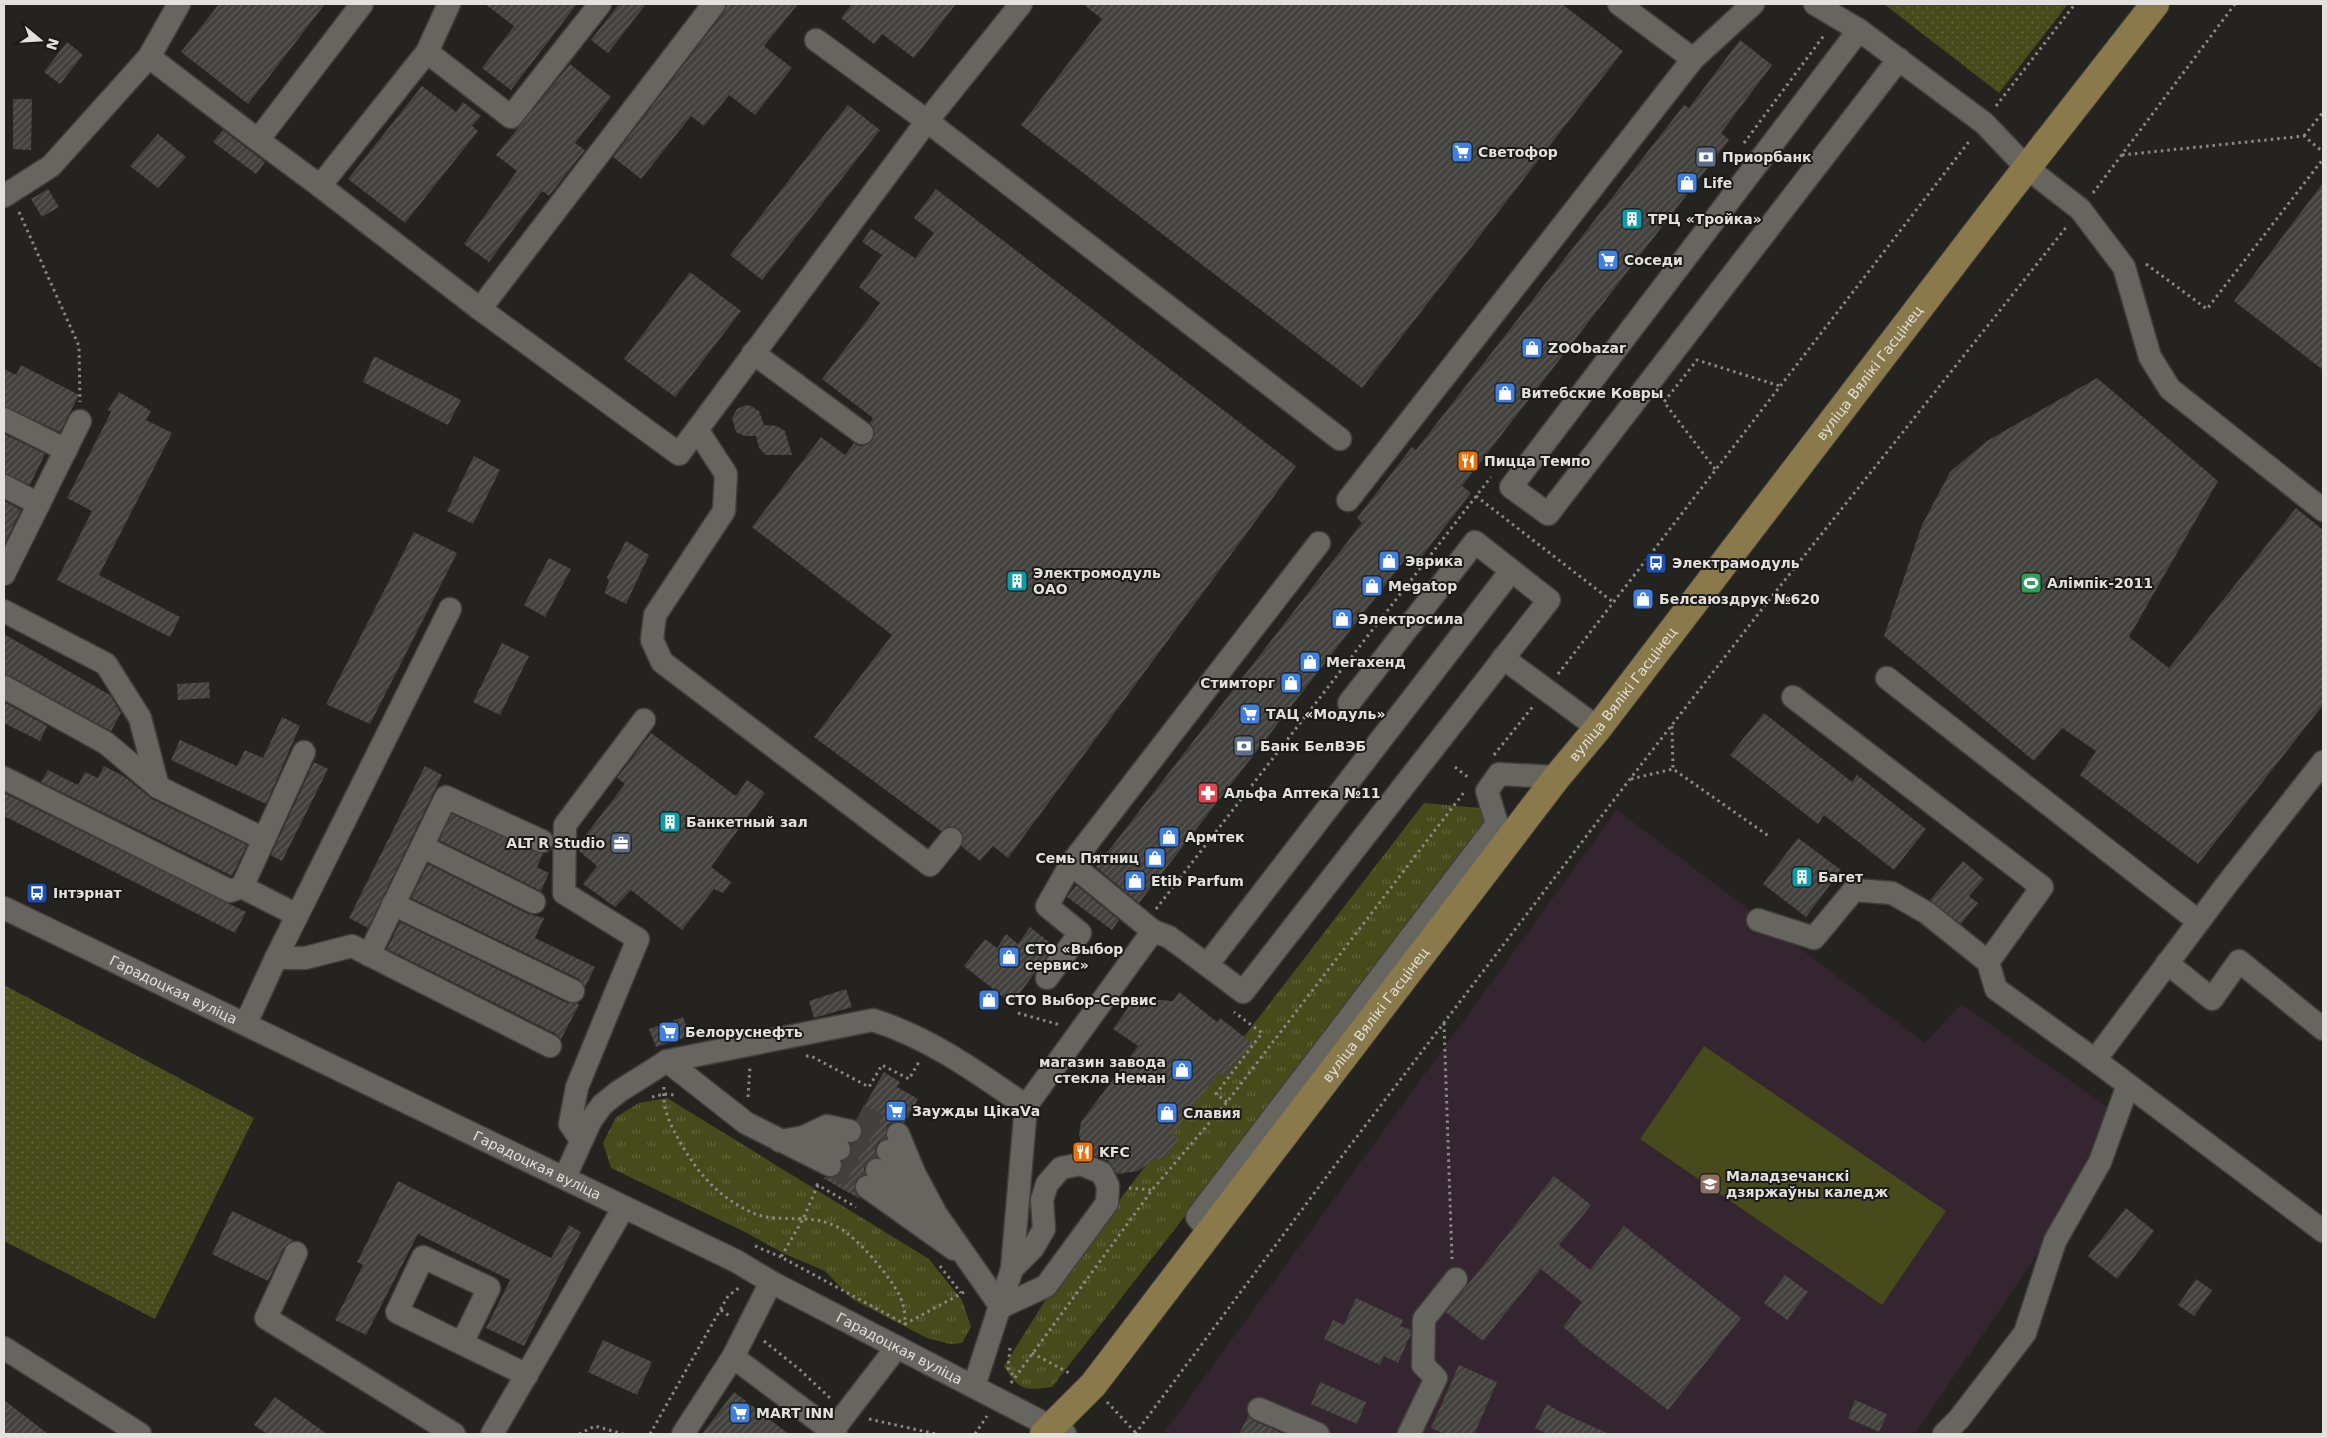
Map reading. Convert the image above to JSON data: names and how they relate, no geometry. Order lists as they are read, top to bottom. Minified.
{"streets":{"main road":["вуліца Вялікі Гасцінец"],"street":["Гарадоцкая вуліца"]},"crossings":[["вуліца Вялікі Гасцінец","Гарадоцкая вуліца"]],"places":{"supermarket":["Светофор","Соседи","ТАЦ «Модуль»","Белоруснефть","Заужды ЦікаVа","MART INN"],"bank":["Приорбанк","Банк БелВЭБ"],"shop":["Life","ZOObazar","Витебские Ковры","Эврика","Megatop","Белсаюздрук №620","Электросила","Мегахенд","Стимторг","Армтек","Семь Пятниц","Etib Parfum","СТО «Выбор сервис»","СТО Выбор-Сервис","магазин завода стекла Неман","Славия"],"building":["ТРЦ «Тройка»","Электромодуль ОАО","Банкетный зал","Багет"],"restaurant":["Пицца Темпо","KFC"],"bus stop":["Электрамодуль","Інтэрнат"],"sports":["Алімпік-2011"],"pharmacy":["Альфа Аптека №11"],"office":["ALT R Studio"],"school or university":["Маладзечанскі дзяржаўны каледж"]},"north":"right"}
